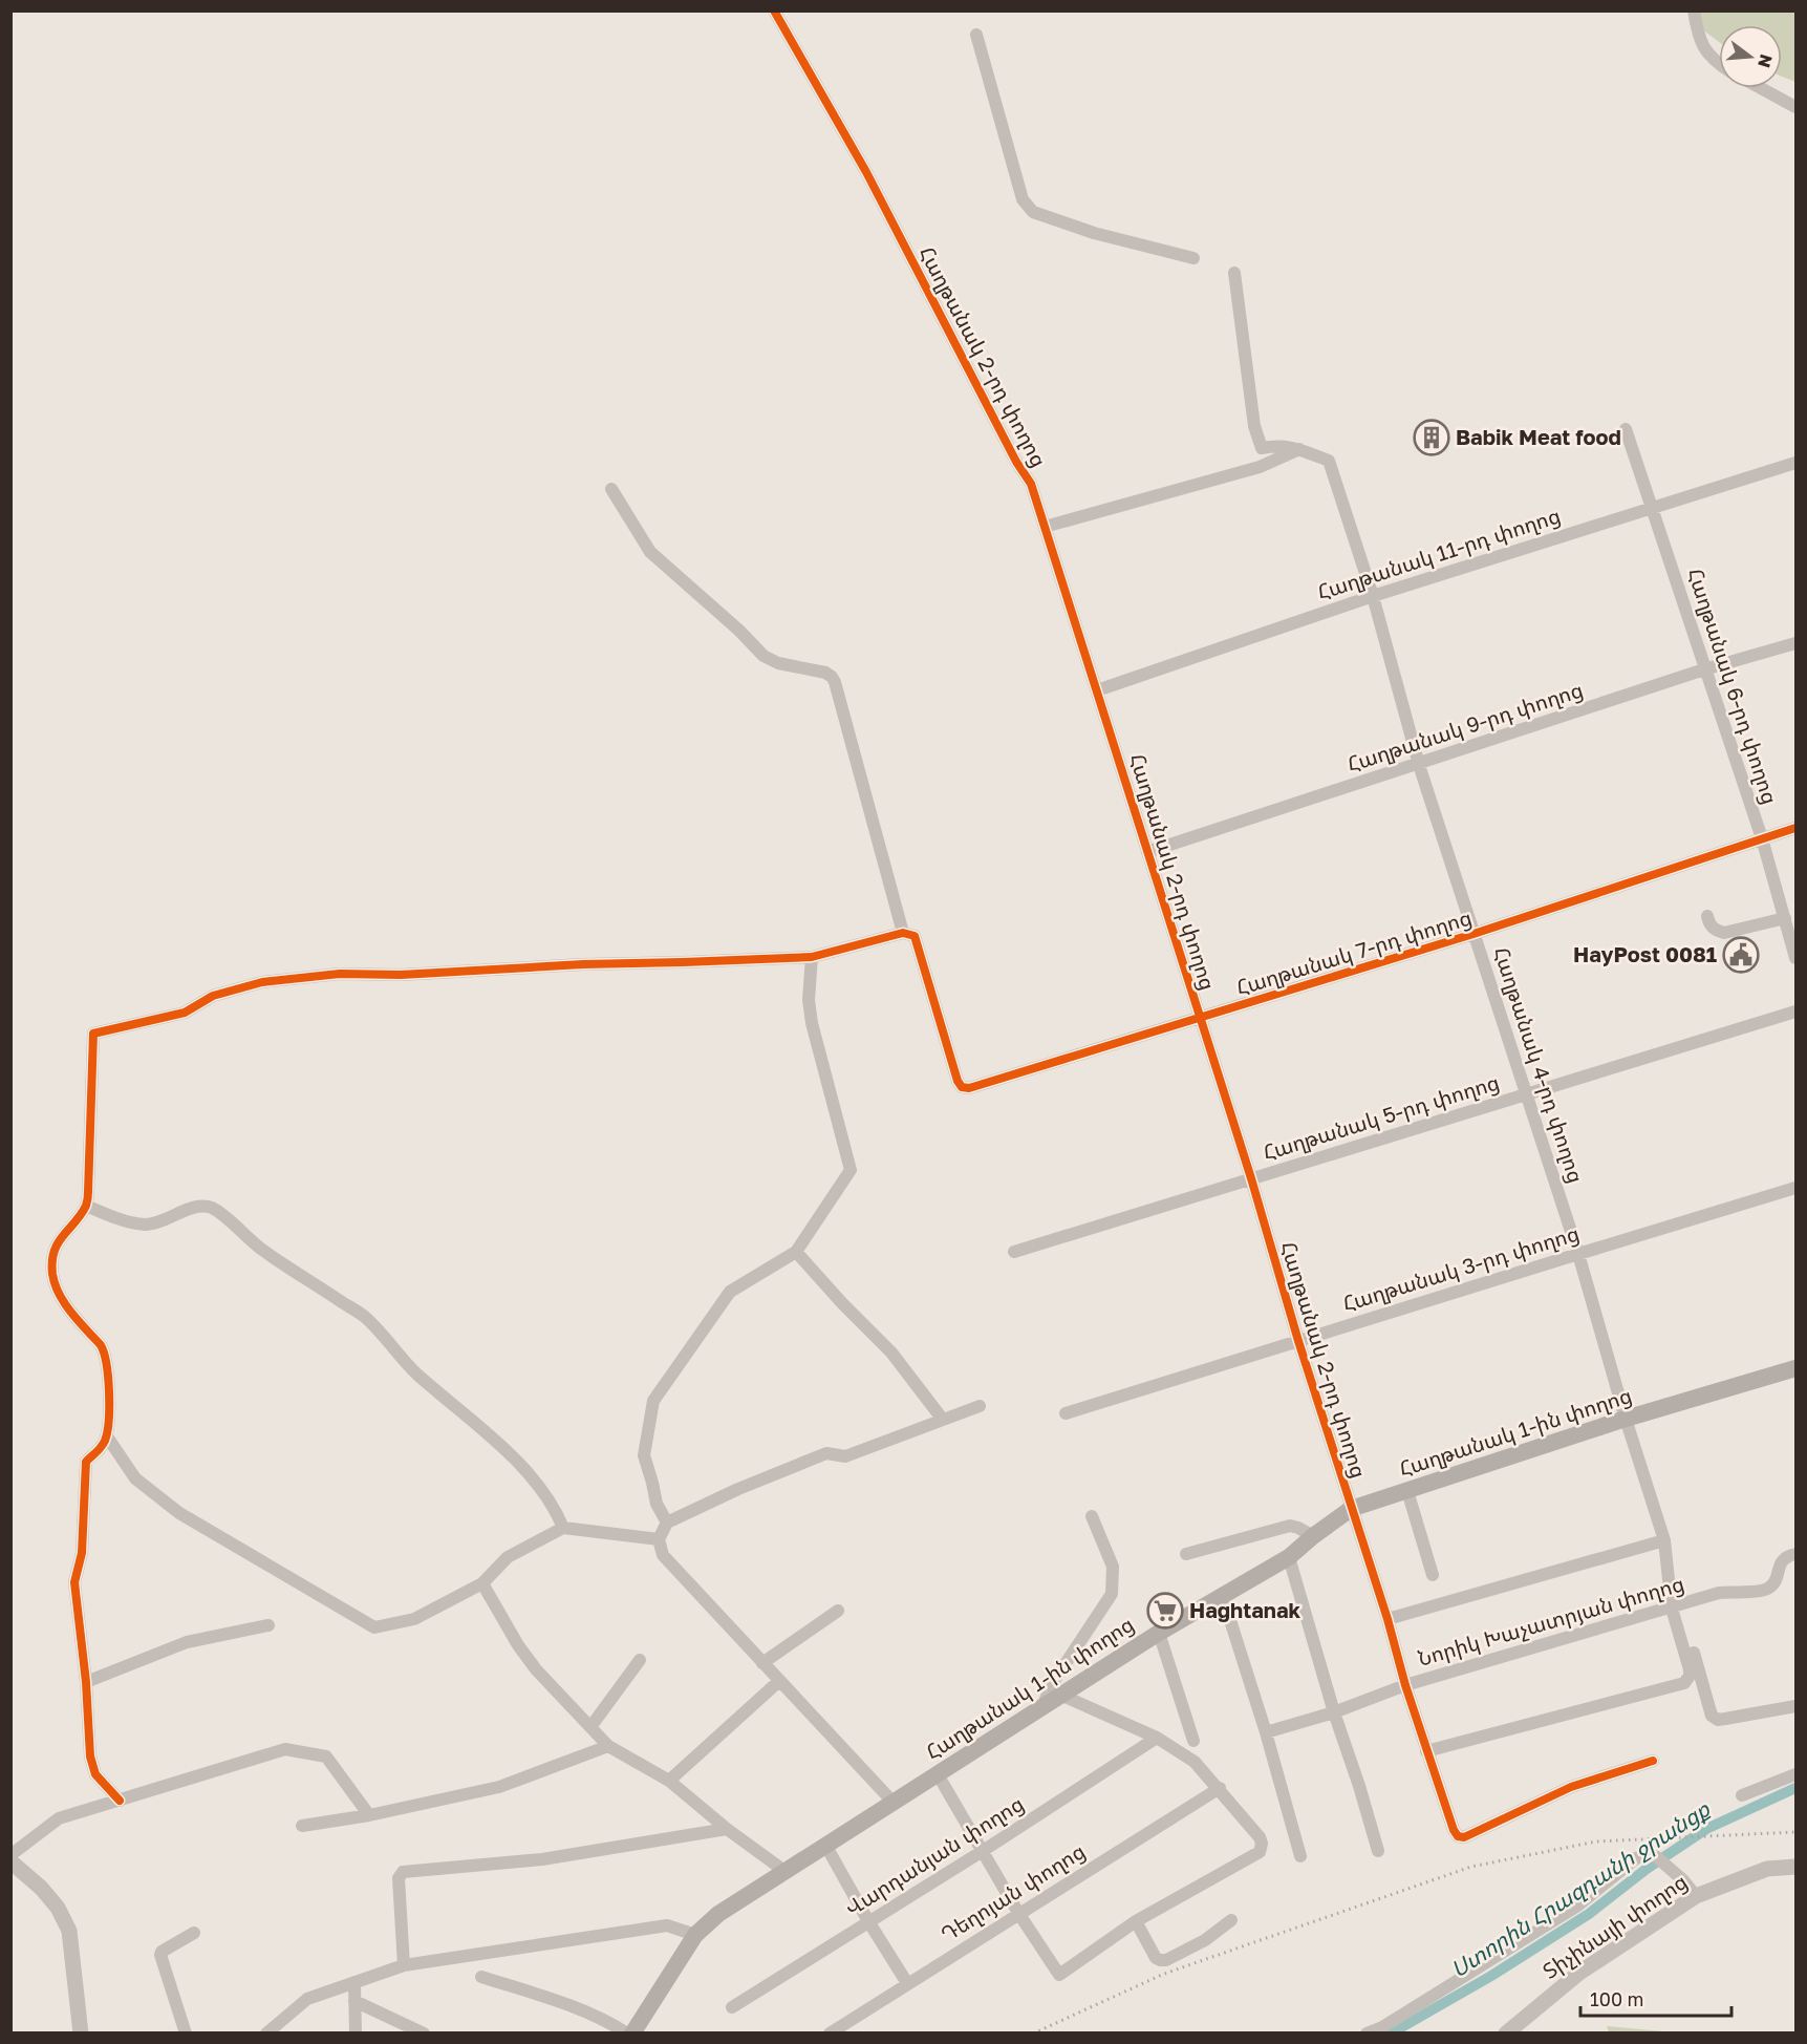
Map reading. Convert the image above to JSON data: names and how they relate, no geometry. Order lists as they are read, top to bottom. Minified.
{"streets":{"main road":["Հաղթանակ 1-ին փողոց"],"street":["Հաղթանակ 2-րդ փողոց","Հաղթանակ 11-րդ փողոց","Հաղթանակ 6-րդ փողոց","Հաղթանակ 9-րդ փողոց","Հաղթանակ 7-րդ փողոց","Հաղթանակ 4-րդ փողոց","Հաղթանակ 5-րդ փողոց","Հաղթանակ 3-րդ փողոց","Նորիկ Խաչատրյան փողոց","Վարդանյան փողոց","Դեղոյան փողոց","Տիչինայի փողոց"]},"crossings":[["Հաղթանակ 2-րդ փողոց","Հաղթանակ 11-րդ փողոց"],["Հաղթանակ 2-րդ փողոց","Հաղթանակ 9-րդ փողոց"],["Հաղթանակ 2-րդ փողոց","Հաղթանակ 7-րդ փողոց"],["Հաղթանակ 2-րդ փողոց","Հաղթանակ 5-րդ փողոց"],["Հաղթանակ 2-րդ փողոց","Հաղթանակ 3-րդ փողոց"],["Հաղթանակ 2-րդ փողոց","Հաղթանակ 1-ին փողոց"],["Հաղթանակ 2-րդ փողոց","Նորիկ Խաչատրյան փողոց"],["Հաղթանակ 11-րդ փողոց","Հաղթանակ 6-րդ փողոց"],["Հաղթանակ 11-րդ փողոց","Հաղթանակ 4-րդ փողոց"],["Հաղթանակ 6-րդ փողոց","Հաղթանակ 9-րդ փողոց"],["Հաղթանակ 6-րդ փողոց","Հաղթանակ 7-րդ փողոց"],["Հաղթանակ 9-րդ փողոց","Հաղթանակ 4-րդ փողոց"],["Հաղթանակ 7-րդ փողոց","Հաղթանակ 4-րդ փողոց"],["Հաղթանակ 4-րդ փողոց","Հաղթանակ 5-րդ փողոց"],["Հաղթանակ 4-րդ փողոց","Հաղթանակ 3-րդ փողոց"],["Հաղթանակ 4-րդ փողոց","Հաղթանակ 1-ին փողոց"],["Հաղթանակ 4-րդ փողոց","Նորիկ Խաչատրյան փողոց"]],"water":["Ստորին Հրազդանի ջրանցք"],"places":{"building":["Babik Meat food"],"public building":["HayPost 0081"],"supermarket":["Haghtanak"]},"scale_bar":"100 m","north":"right"}
